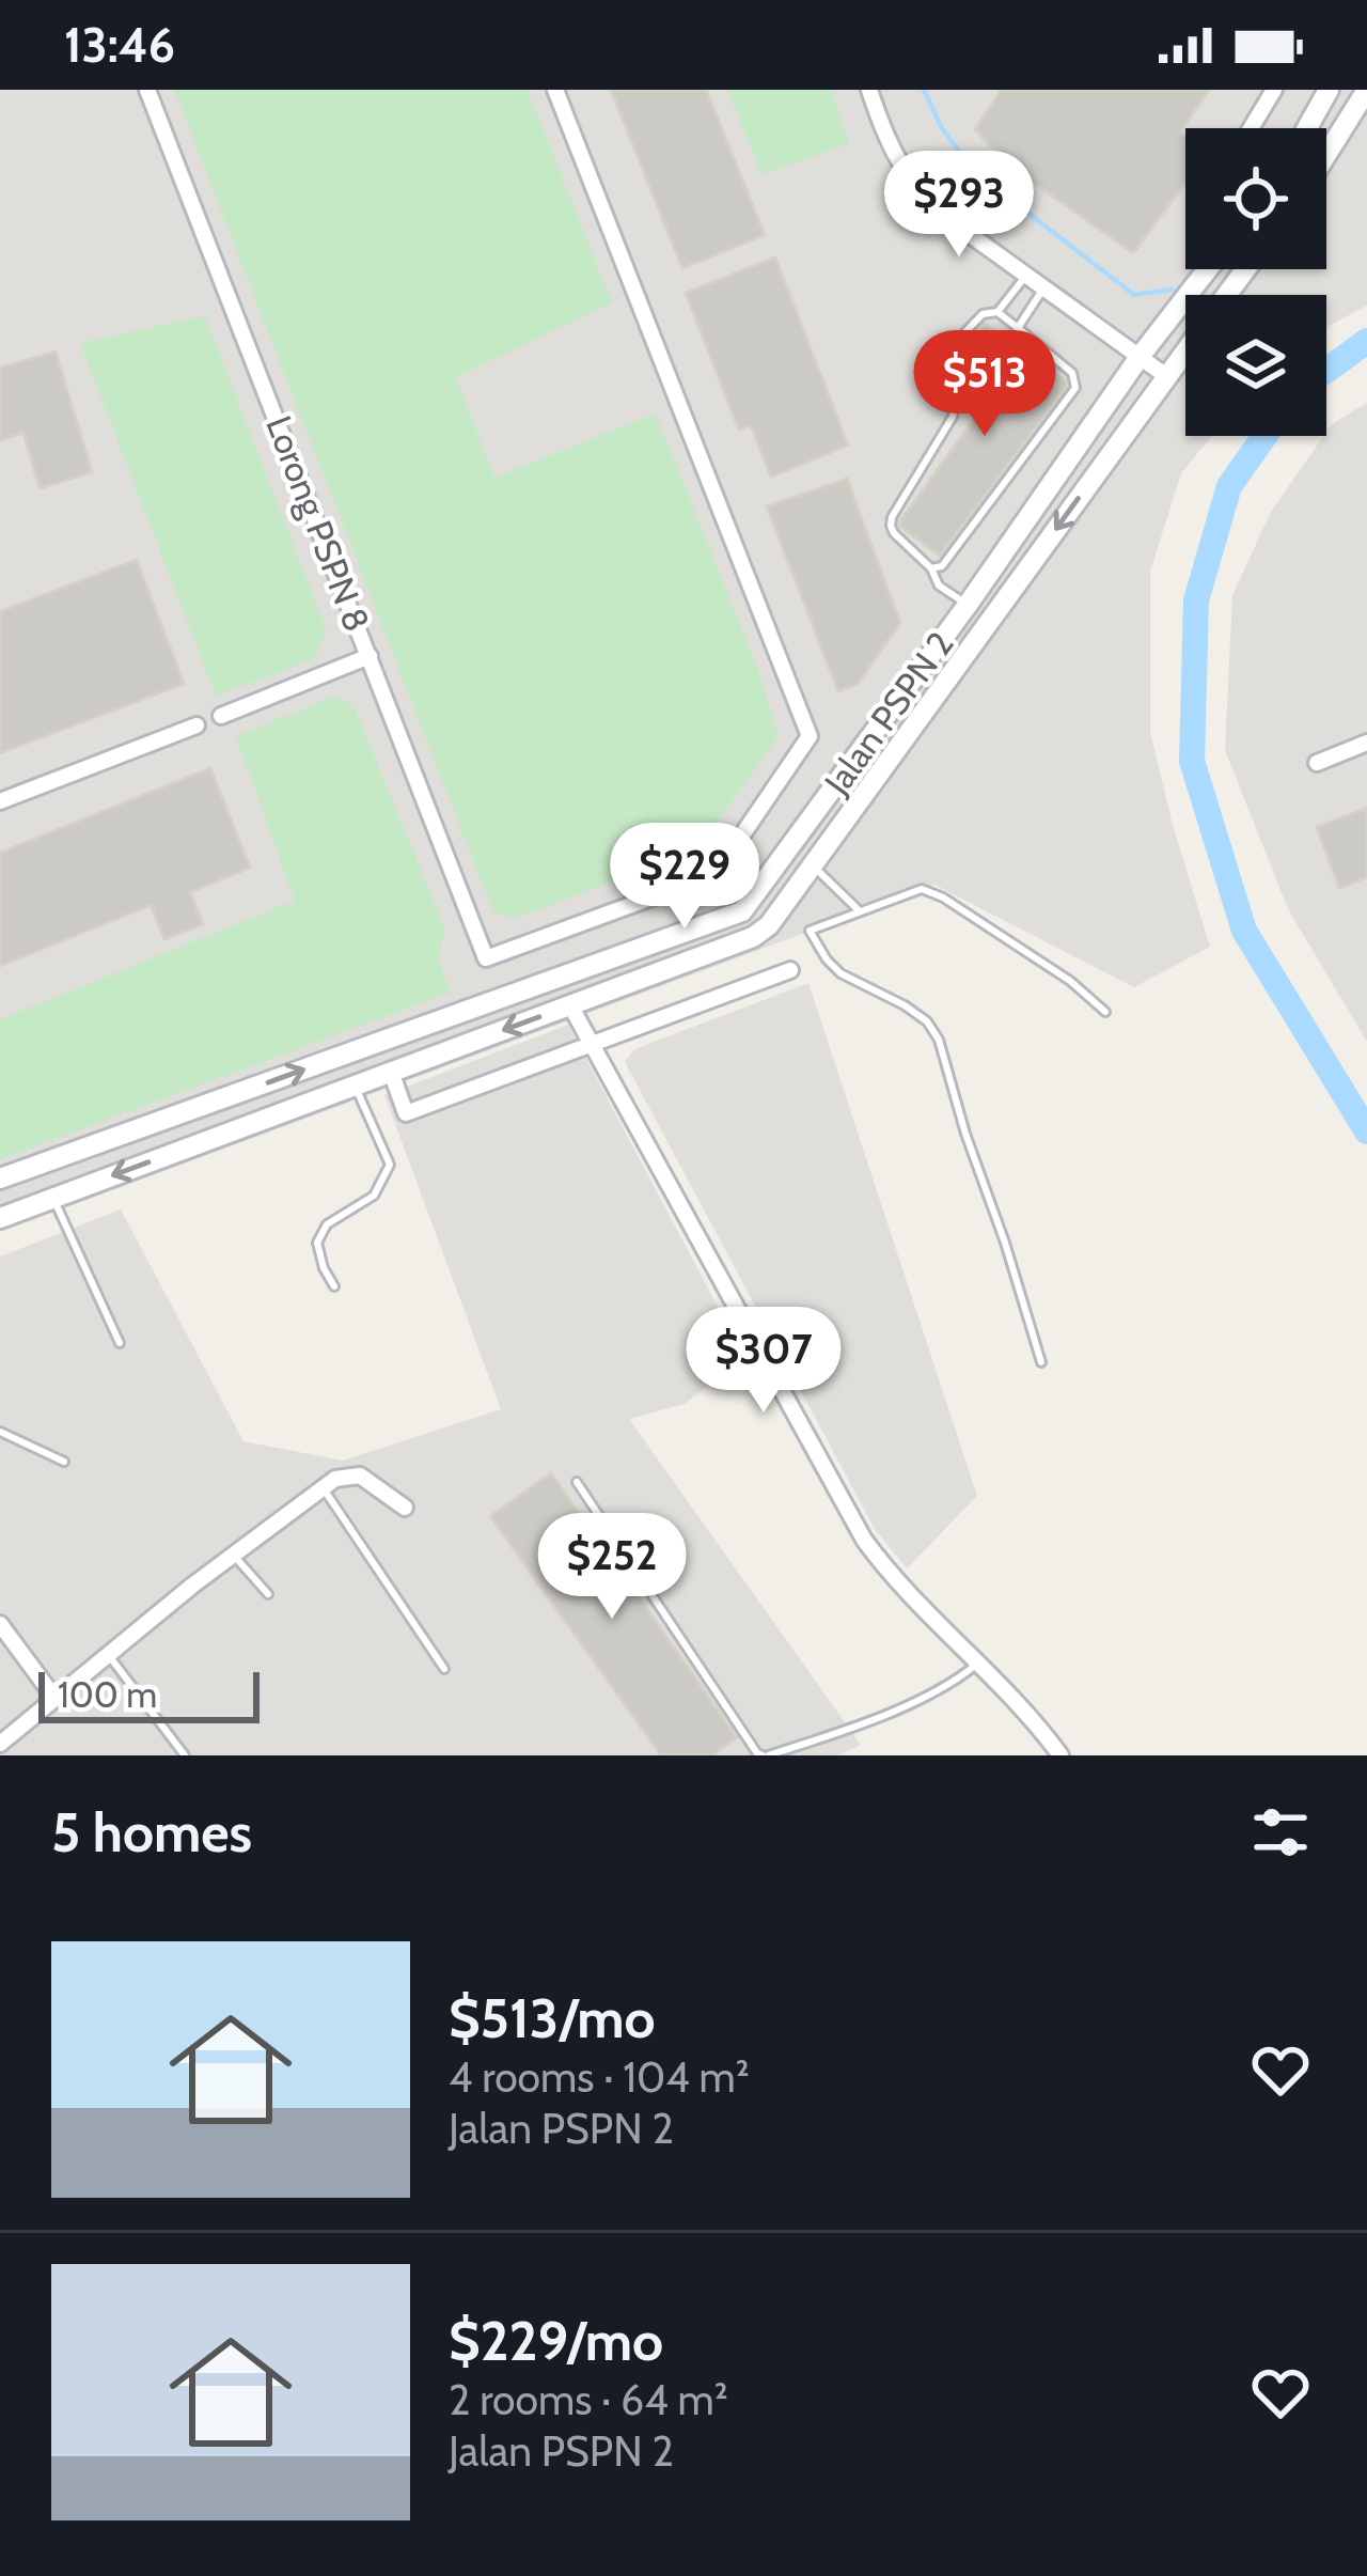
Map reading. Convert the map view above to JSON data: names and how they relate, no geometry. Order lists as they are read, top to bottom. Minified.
{"streets":{"street":["Lorong PSPN 8","Jalan PSPN 2"]},"scale_bar":"100 m","page":{"status":"13:46","price":["$293","$513","$229","$307","$252"],"scale":"100 m","heading":"5 homes","list":[{"name":"$513/mo","note":"4 rooms · 104 m² · Jalan PSPN 2"},{"name":"$229/mo","note":"2 rooms · 64 m² · Jalan PSPN 2"}]}}
